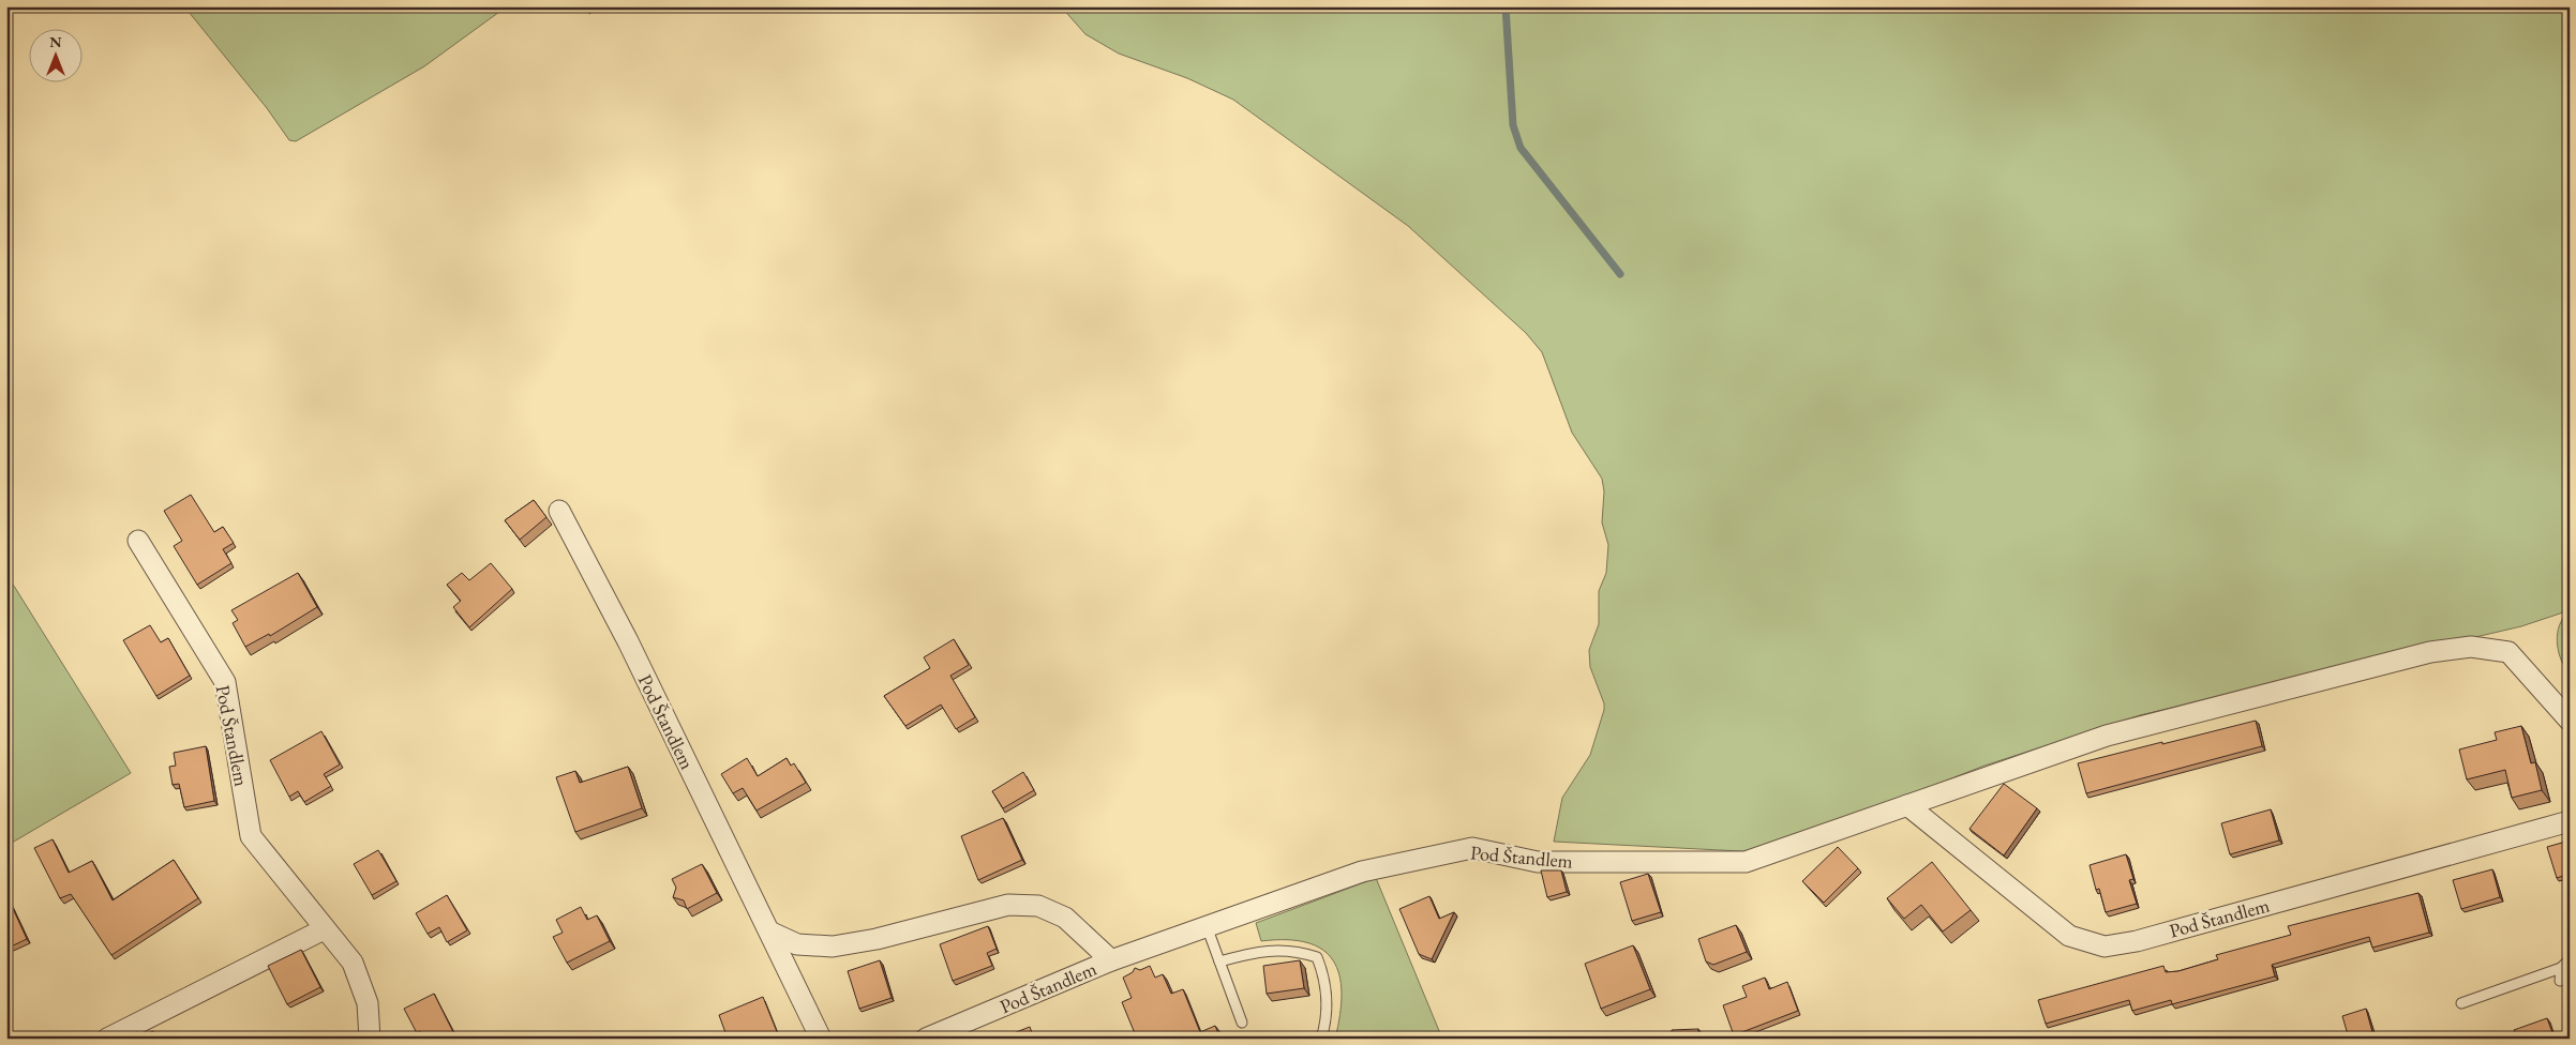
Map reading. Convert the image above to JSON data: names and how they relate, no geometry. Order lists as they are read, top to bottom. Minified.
{"streets":{"street":["Pod Štandlem"]},"north":"top"}
